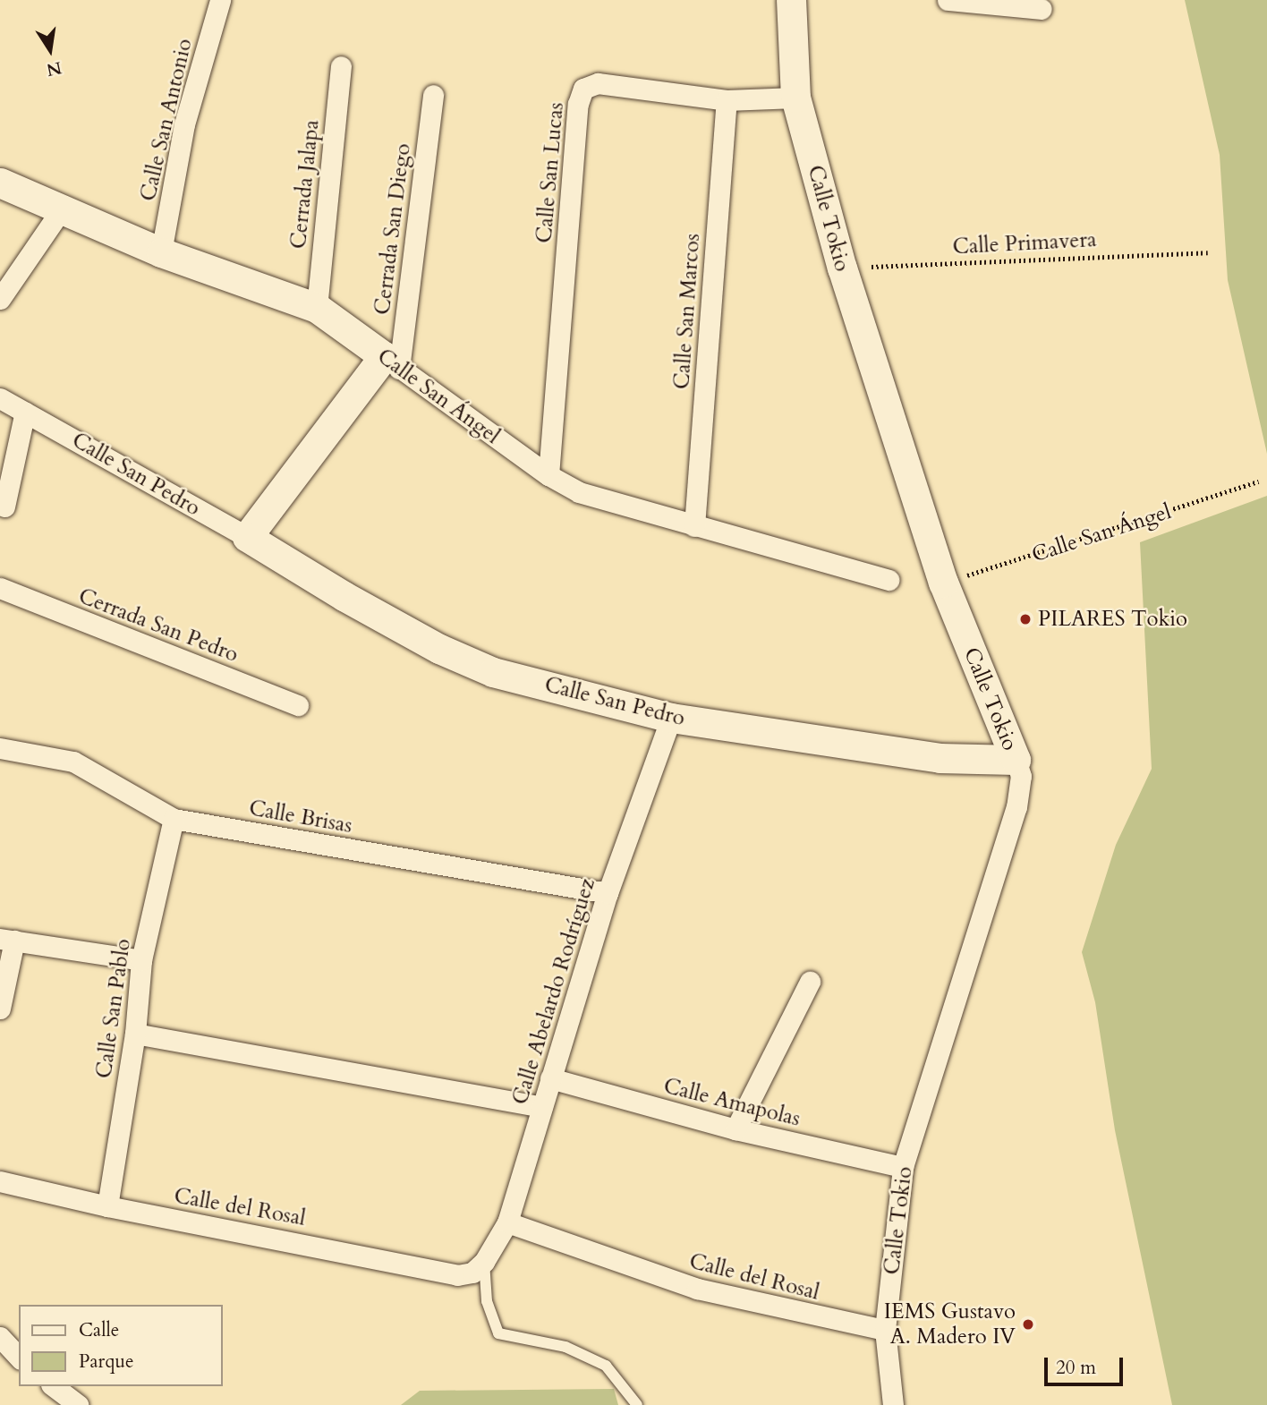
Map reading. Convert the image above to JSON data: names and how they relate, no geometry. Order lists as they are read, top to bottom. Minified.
{"streets":{"street":["Calle San Antonio","Calle San Lucas","Cerrada Jalapa","Calle Tokio","Cerrada San Diego","Calle San Marcos","Calle San Ángel","Calle San Pedro","Cerrada San Pedro","Calle Brisas","Calle Abelardo Rodríguez","Calle San Pablo","Calle Amapolas","Calle del Rosal"],"path":["Calle Primavera"]},"crossings":[["Calle San Antonio","Calle San Ángel"],["Calle San Lucas","Calle Tokio"],["Calle San Lucas","Calle San Marcos"],["Calle San Lucas","Calle San Ángel"],["Cerrada Jalapa","Calle San Ángel"],["Calle Tokio","Calle Primavera"],["Calle Tokio","Calle San Ángel"],["Calle Tokio","Calle San Pedro"],["Calle Tokio","Calle Amapolas"],["Calle Tokio","Calle del Rosal"],["Cerrada San Diego","Calle San Ángel"],["Calle San Marcos","Calle San Ángel"],["Calle San Pedro","Calle Abelardo Rodríguez"],["Calle Brisas","Calle Abelardo Rodríguez"],["Calle Brisas","Calle San Pablo"],["Calle Abelardo Rodríguez","Calle Amapolas"],["Calle Abelardo Rodríguez","Calle del Rosal"],["Calle San Pablo","Calle del Rosal"]],"places":["PILARES Tokio","IEMS Gustavo A. Madero IV"],"legend":["Calle","Parque"],"scale_bar":"20 m","north":"bottom"}
